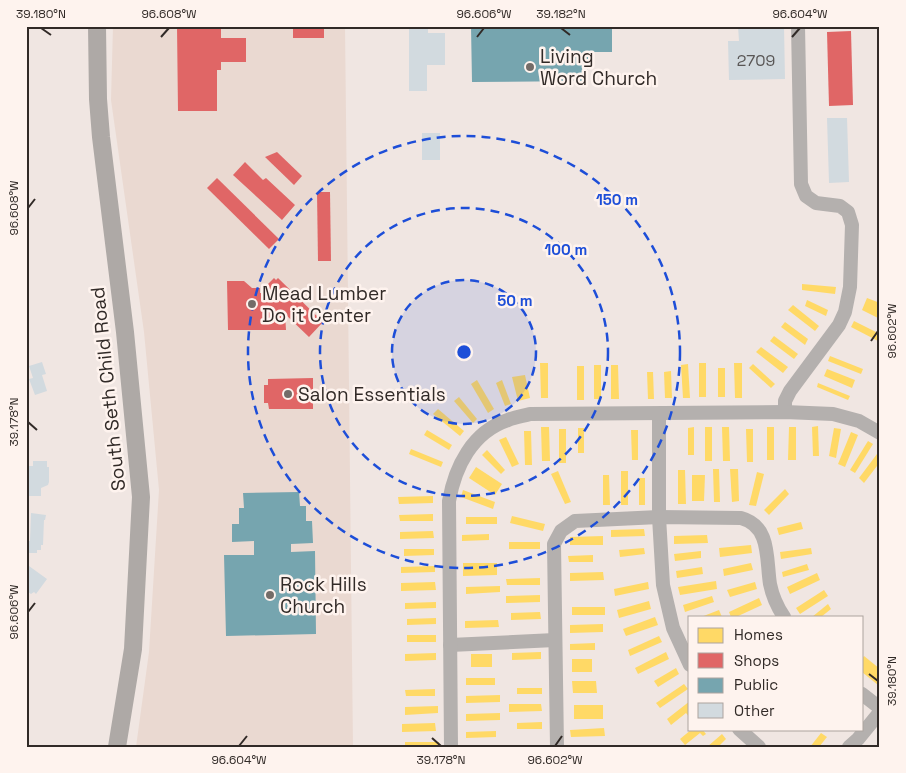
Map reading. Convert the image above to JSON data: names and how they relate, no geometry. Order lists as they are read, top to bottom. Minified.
{"streets":{"main road":["South Seth Child Road"]},"places":["Living Word Church","Mead Lumber Do it Center","Salon Essentials","Rock Hills Church"],"house_numbers":["2709"],"legend":["Homes","Shops","Public","Other"],"coordinates":["39.180°N","96.608°W","96.606°W","39.182°N","96.604°W","96.602°W","39.178°N"],"rings":["150 m","100 m","50 m"]}
